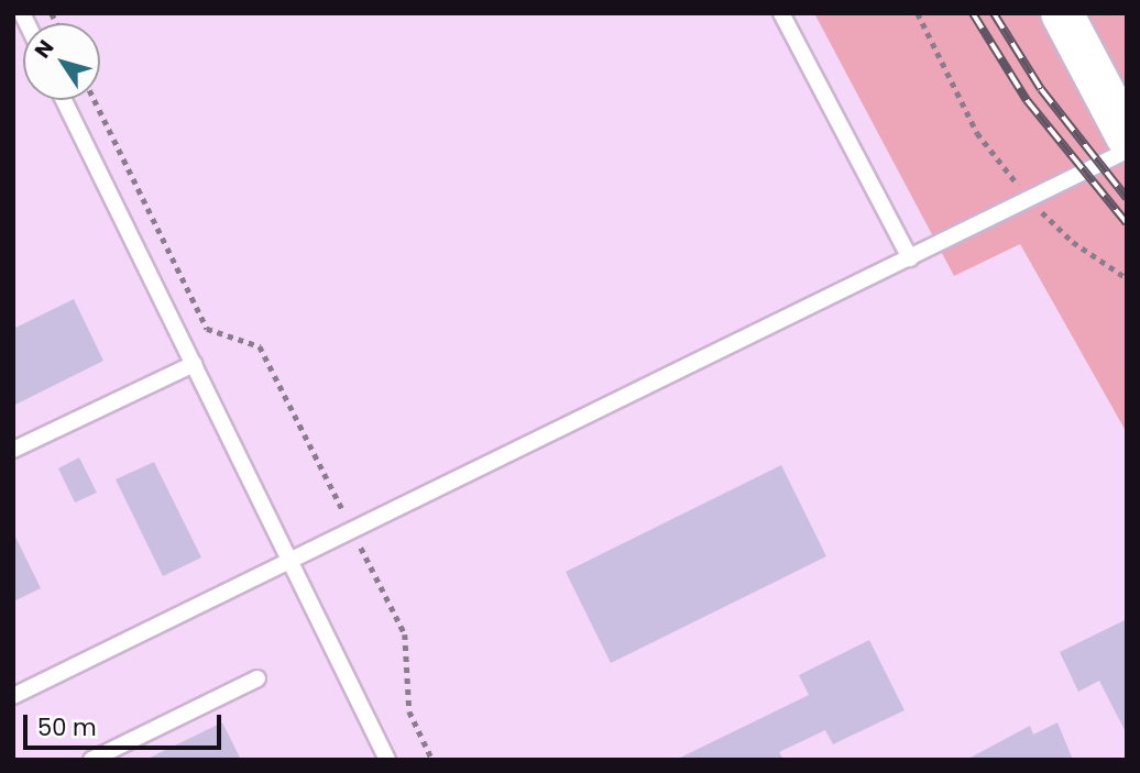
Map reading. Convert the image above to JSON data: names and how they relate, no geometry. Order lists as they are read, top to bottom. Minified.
{"scale_bar":"50 m","north":"top left"}
